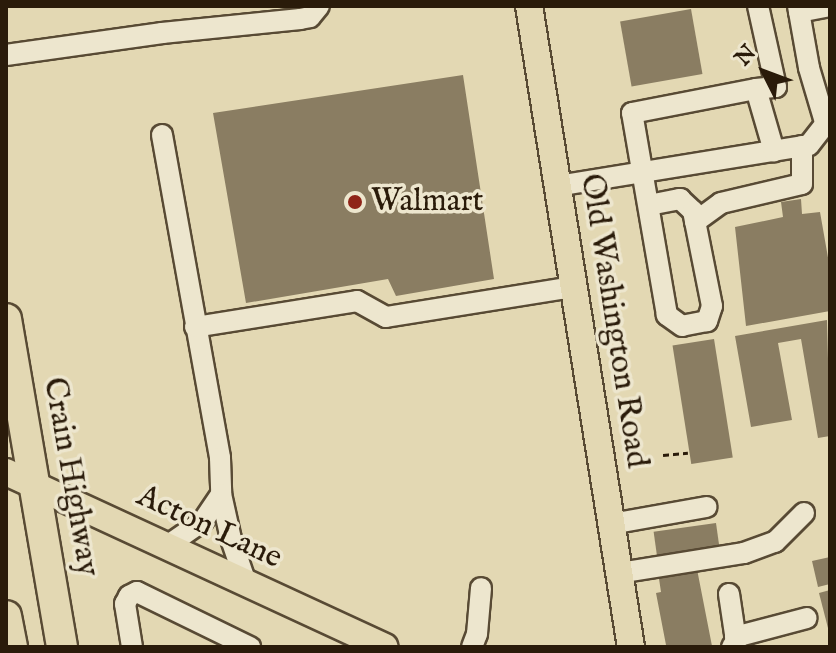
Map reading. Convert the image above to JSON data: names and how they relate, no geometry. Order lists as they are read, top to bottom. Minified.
{"streets":{"highway":["Crain Highway"],"main road":["Old Washington Road","Acton Lane"]},"crossings":[["Crain Highway","Acton Lane"]],"places":["Walmart"],"north":"top left"}
